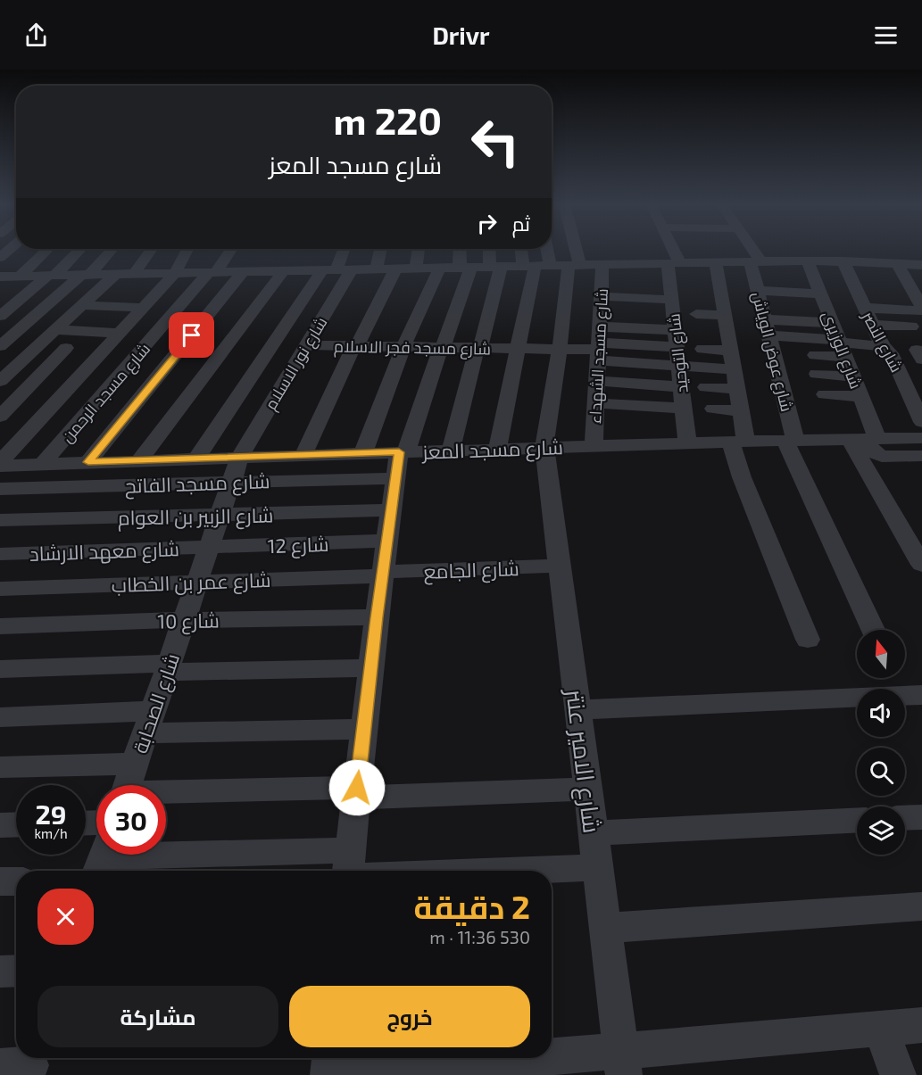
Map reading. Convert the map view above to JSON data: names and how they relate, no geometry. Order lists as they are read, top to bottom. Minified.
{"streets":{"street":["شارع النصر","شارع مسجد فجر الاسلام","شارع الوزيرى","شارع عوض الوياش","شارع التوحيد","شارع مسجد الشهداء","شارع نور الاسلام","شارع مسجد الرحمن","شارع مسجد المعز","شارع مسجد الفاتح","شارع الزبير بن العوام","شارع 12","شارع معهد الارشاد","شارع الجامع","شارع عمر بن الخطاب","شارع 10","شارع الصحابة","شارع الامير عنتر"]},"crossings":[["شارع مسجد فجر الاسلام","شارع مسجد الشهداء"],["شارع مسجد فجر الاسلام","شارع نور الاسلام"],["شارع مسجد فجر الاسلام","شارع مسجد المعز"],["شارع مسجد فجر الاسلام","شارع الامير عنتر"],["شارع الوزيرى","شارع مسجد المعز"],["شارع عوض الوياش","شارع مسجد المعز"],["شارع التوحيد","شارع مسجد المعز"],["شارع مسجد الشهداء","شارع مسجد المعز"],["شارع نور الاسلام","شارع مسجد المعز"],["شارع نور الاسلام","شارع الصحابة"],["شارع مسجد الرحمن","شارع مسجد المعز"],["شارع مسجد المعز","شارع الصحابة"],["شارع مسجد المعز","شارع الامير عنتر"],["شارع مسجد الفاتح","شارع الصحابة"],["شارع الزبير بن العوام","شارع الصحابة"],["شارع 12","شارع معهد الارشاد"],["شارع 12","شارع الصحابة"],["شارع معهد الارشاد","شارع الصحابة"],["شارع الجامع","شارع عمر بن الخطاب"],["شارع الجامع","شارع الامير عنتر"],["شارع عمر بن الخطاب","شارع الصحابة"],["شارع 10","شارع الصحابة"]],"north":"top","page":{"header":"Drivr","turn":["220 m","شارع مسجد المعز"],"then":"ثم","speed":"29 km/h","limit":"30","heading":["2 دقيقة","530 m · 11:36"],"buttons":["خروج","مشاركة"]}}
